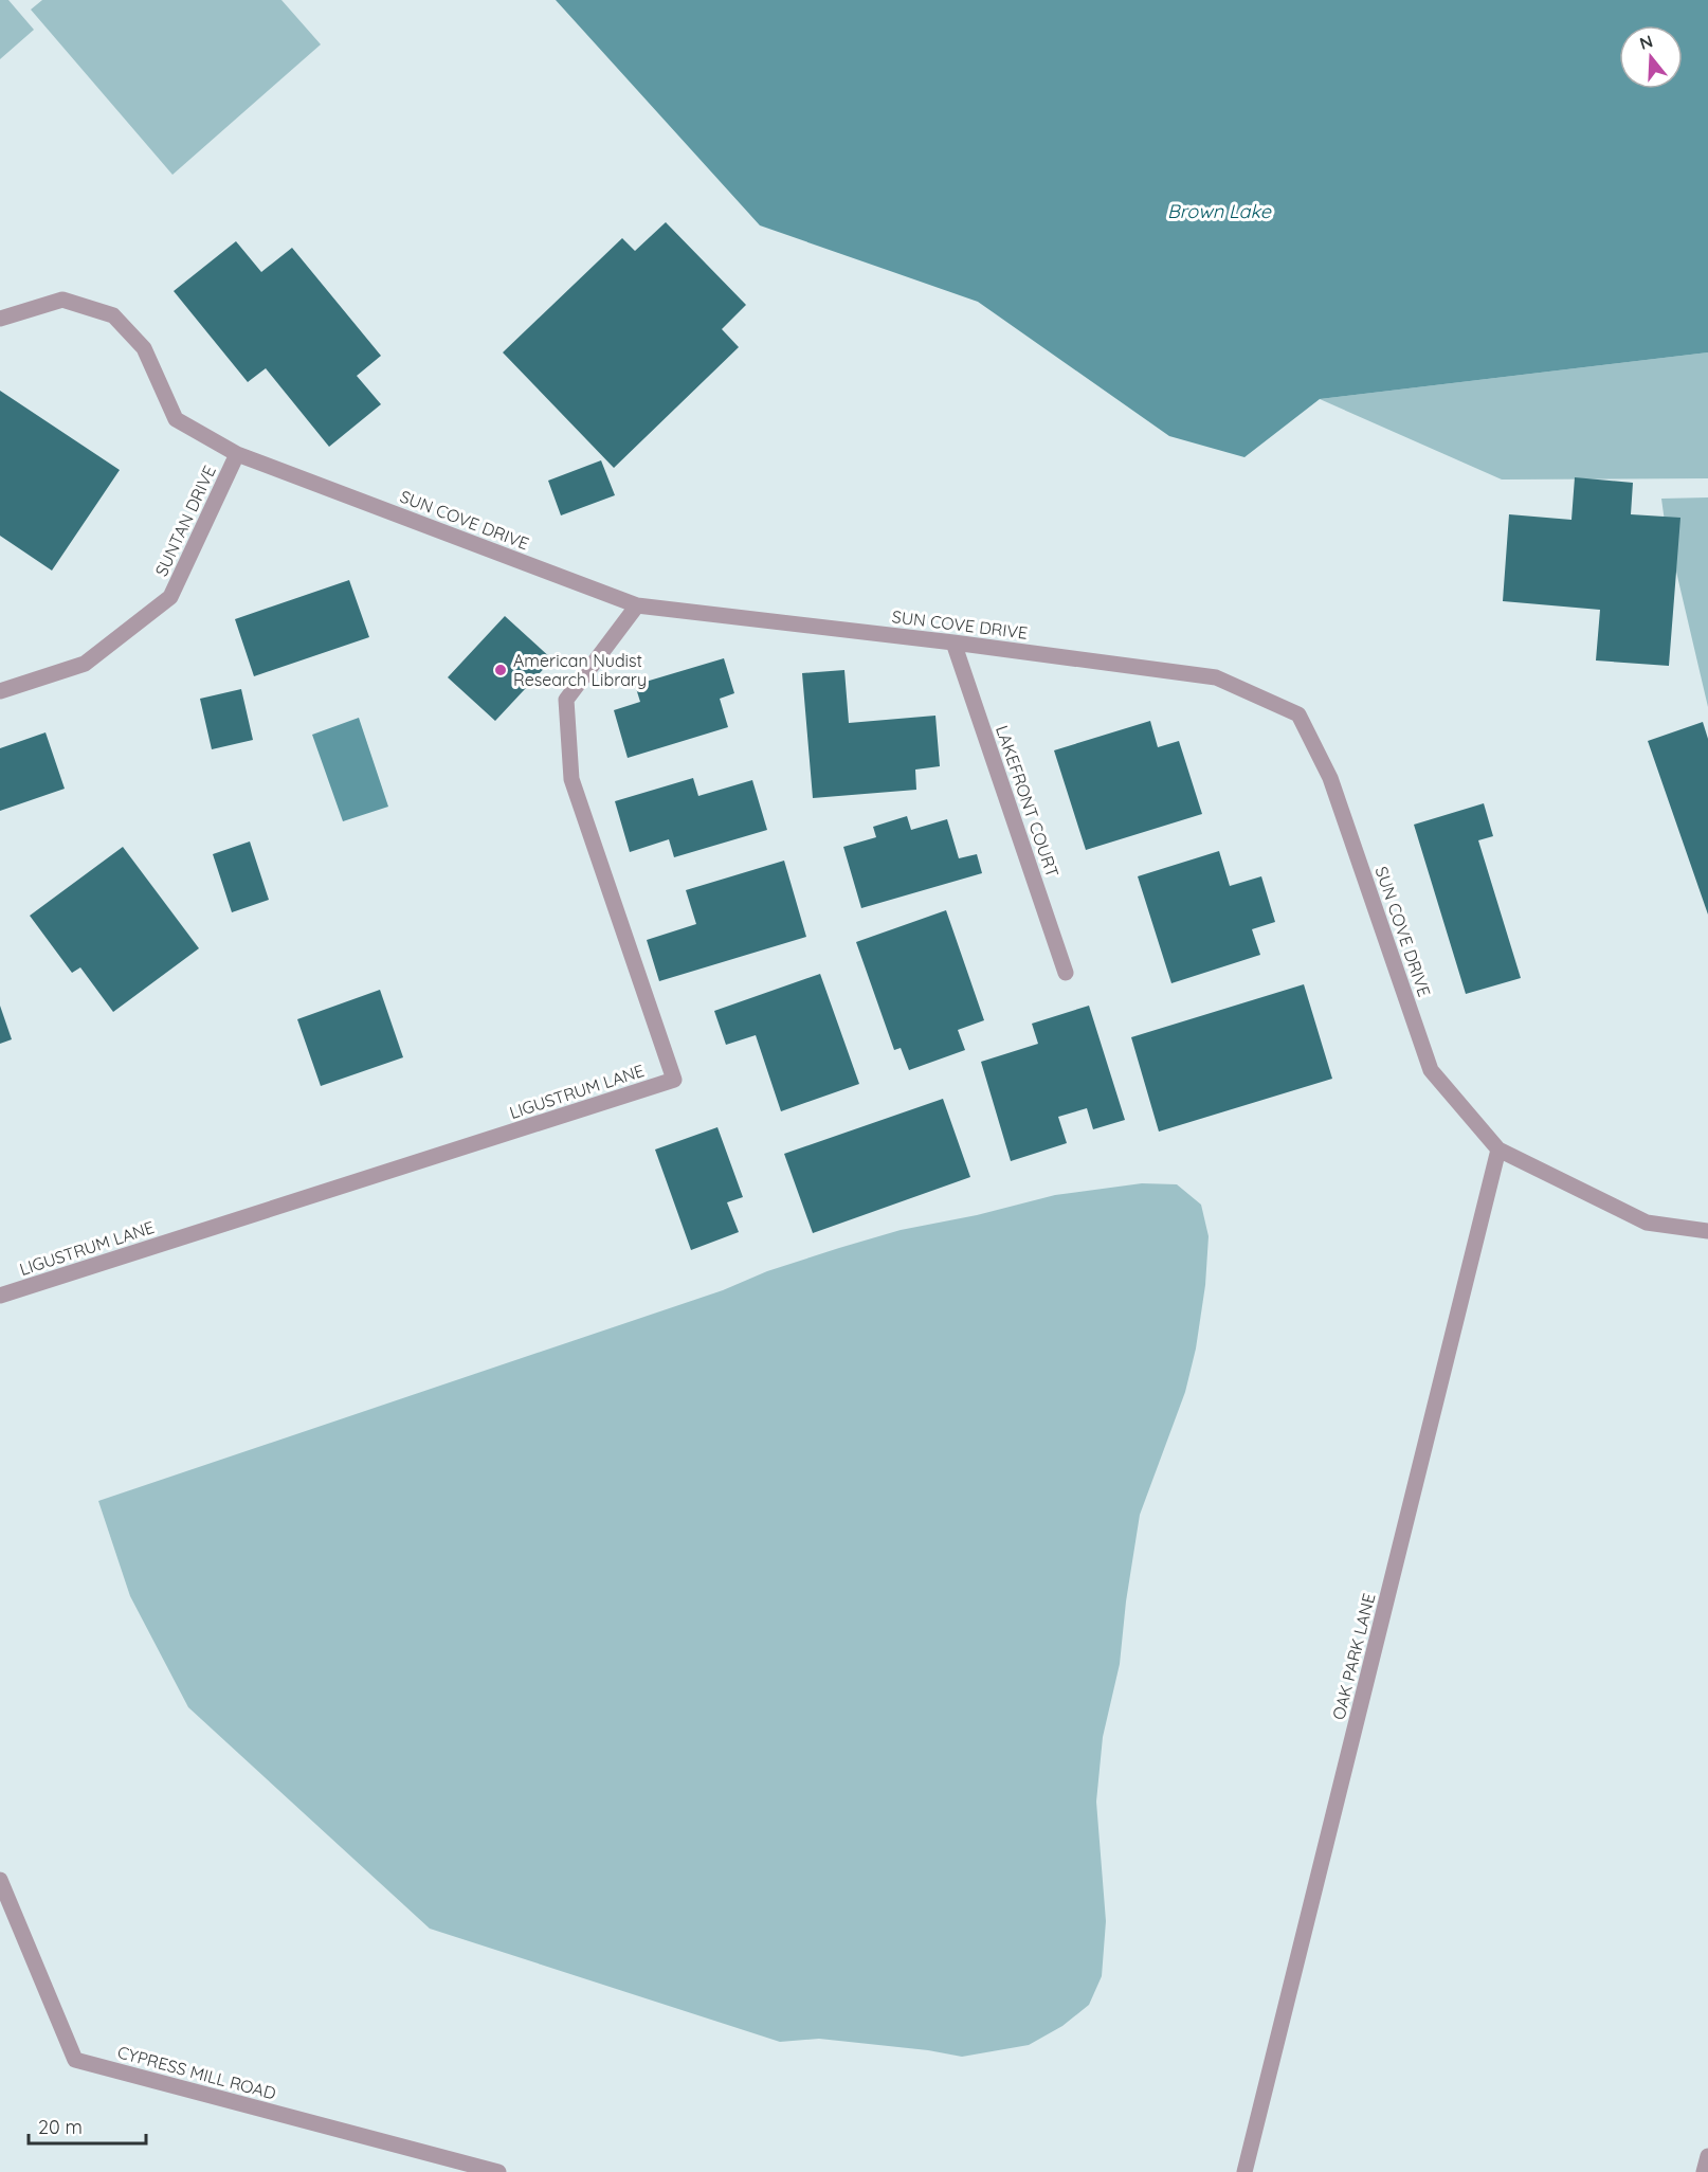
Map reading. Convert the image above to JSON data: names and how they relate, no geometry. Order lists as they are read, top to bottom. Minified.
{"streets":{"street":["SUN COVE DRIVE","SUNTAN DRIVE","LAKEFRONT COURT","LIGUSTRUM LANE","OAK PARK LANE","CYPRESS MILL ROAD"]},"crossings":[["SUN COVE DRIVE","SUNTAN DRIVE"],["SUN COVE DRIVE","LAKEFRONT COURT"],["SUN COVE DRIVE","LIGUSTRUM LANE"],["SUN COVE DRIVE","OAK PARK LANE"]],"water":["Brown Lake"],"places":["American Nudist Research Library"],"scale_bar":"20 m","north":"top"}
